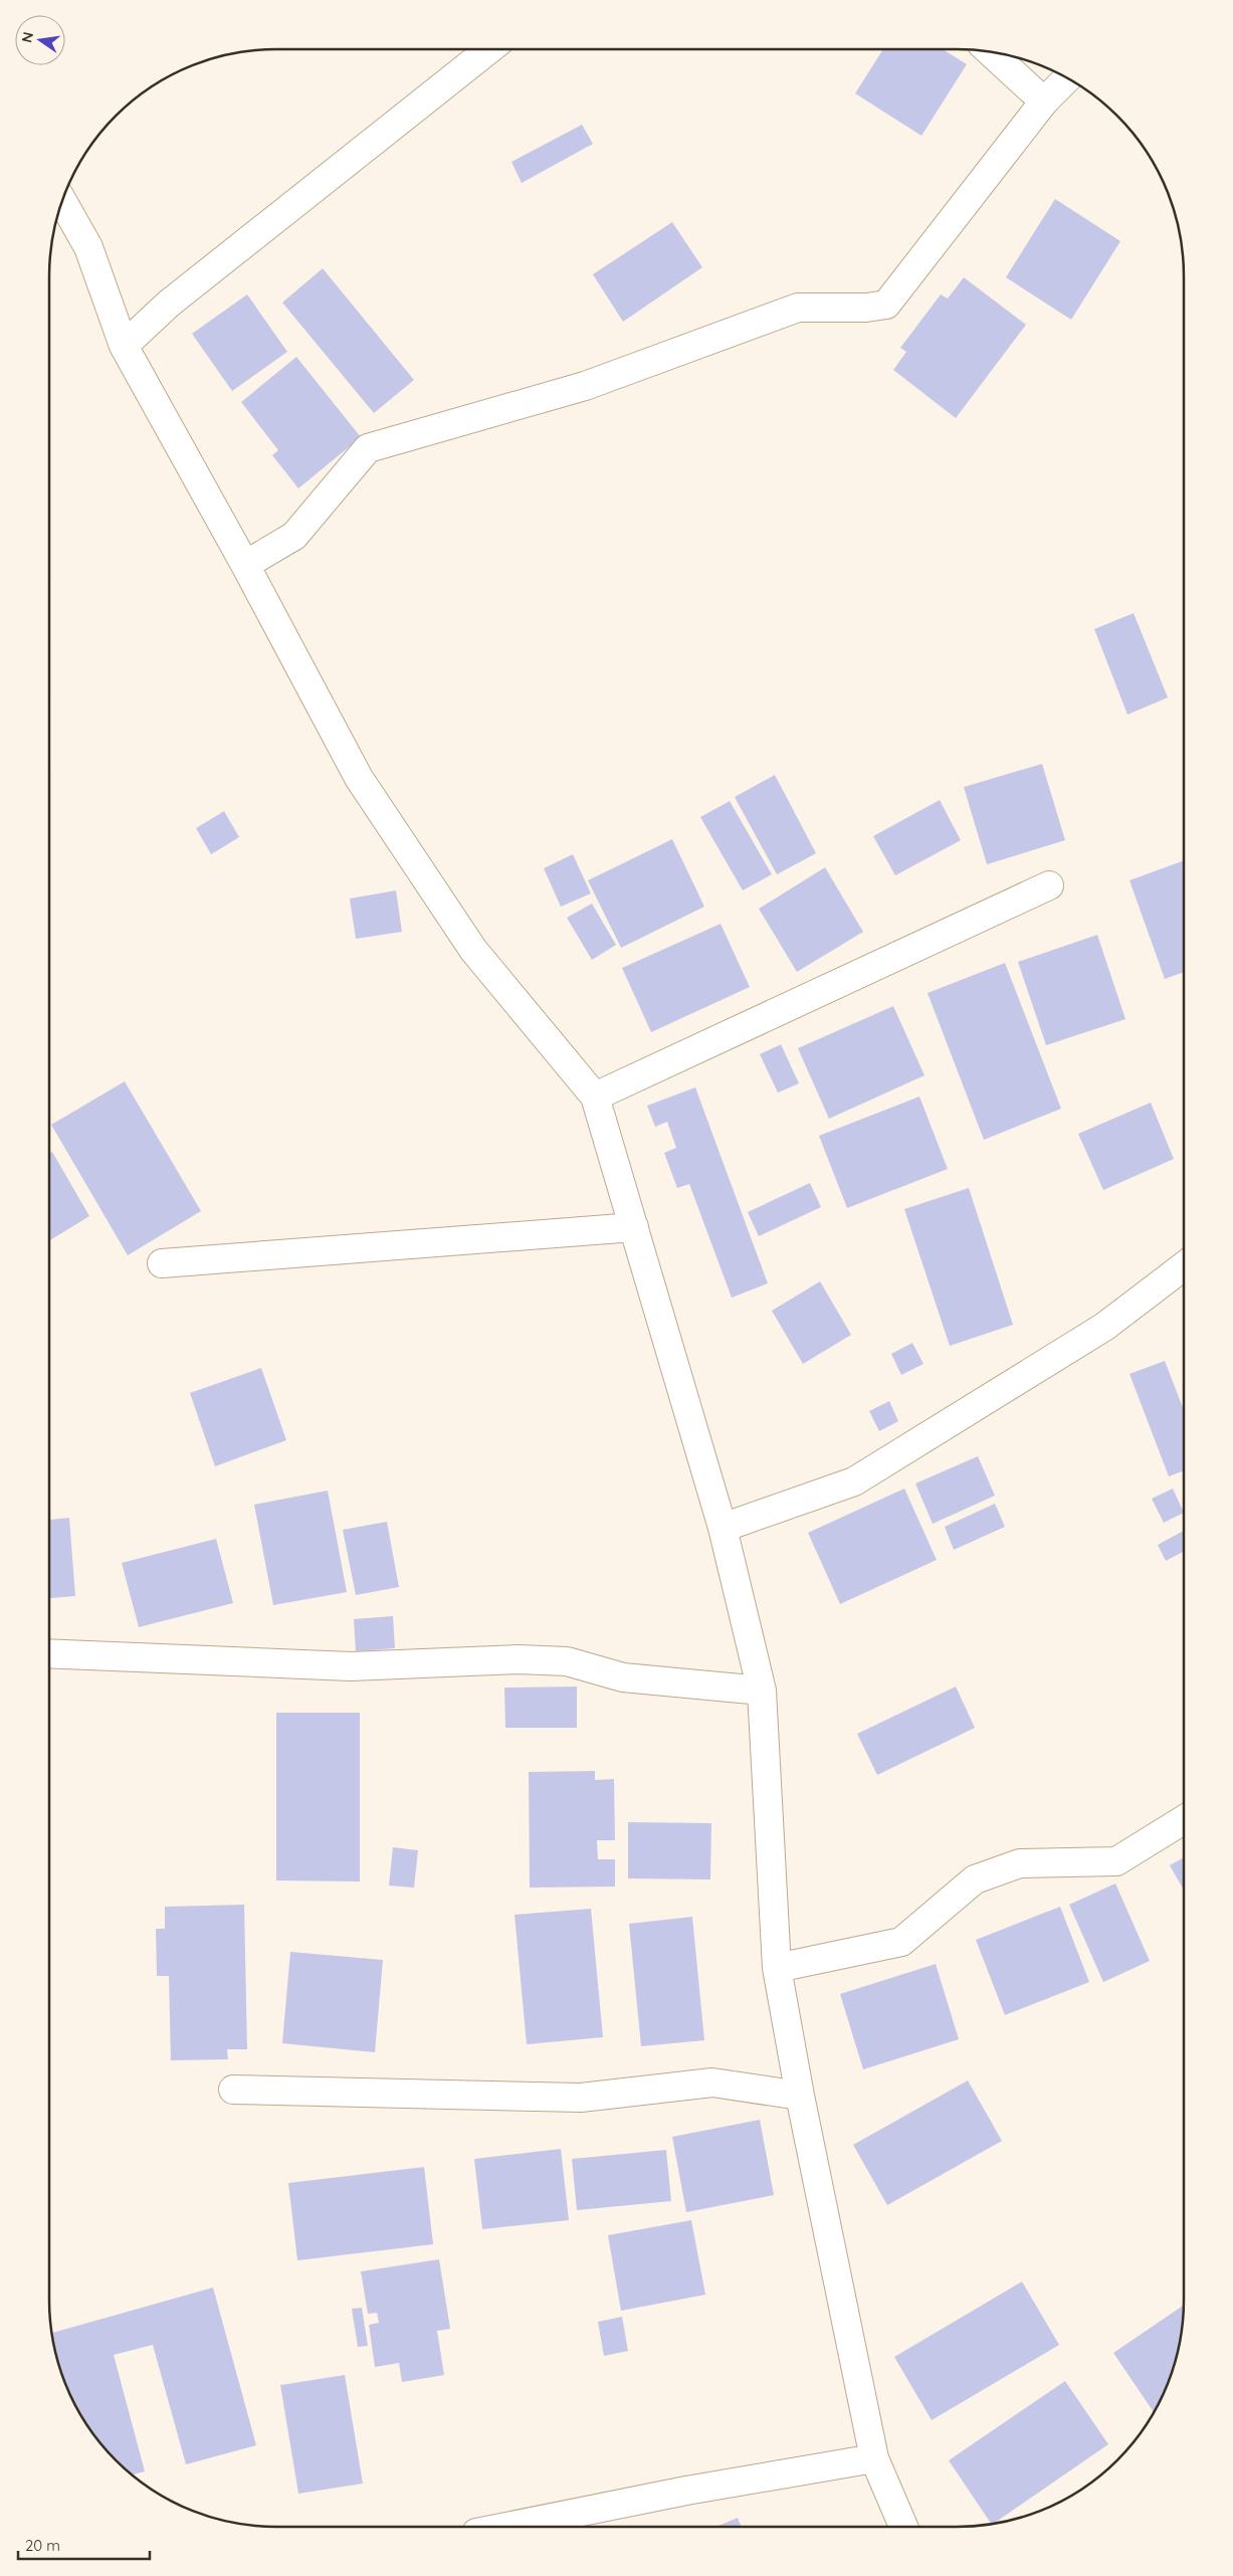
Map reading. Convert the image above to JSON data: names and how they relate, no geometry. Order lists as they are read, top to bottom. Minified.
{"scale_bar":"20 m","north":"left"}
